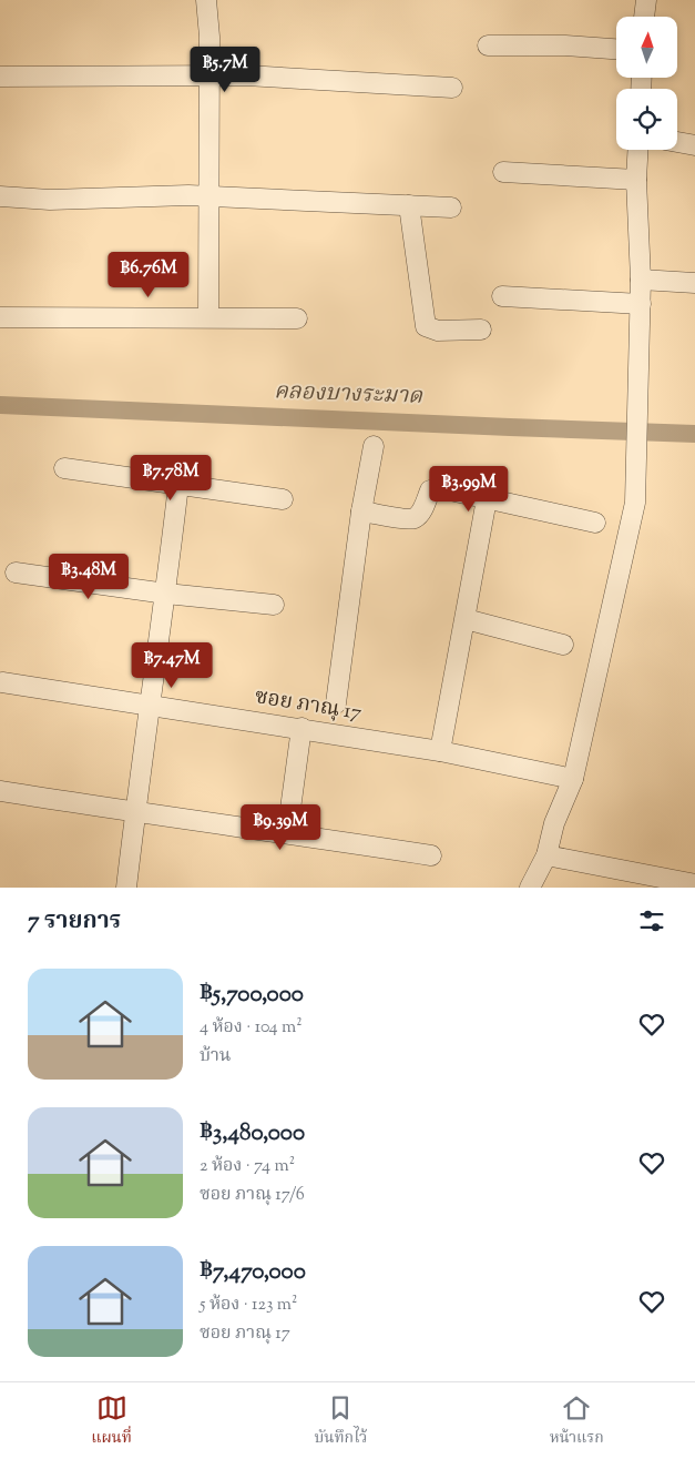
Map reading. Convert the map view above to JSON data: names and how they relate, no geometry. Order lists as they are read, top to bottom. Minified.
{"streets":{"street":["ซอย ภาณุ 17"]},"water":["คลองบางระมาด"],"north":"top","page":{"price":["฿5.7M","฿6.76M","฿7.78M","฿3.99M","฿3.48M","฿7.47M","฿9.39M"],"heading":"7 รายการ","list":[{"name":"฿5,700,000","note":"4 ห้อง · 104 m² · บ้าน"},{"name":"฿3,480,000","note":"2 ห้อง · 74 m² · ซอย ภาณุ 17/6"},{"name":"฿7,470,000","note":"5 ห้อง · 123 m² · ซอย ภาณุ 17"}],"tabs":["แผนที่","บันทึกไว้","หน้าแรก"]}}
